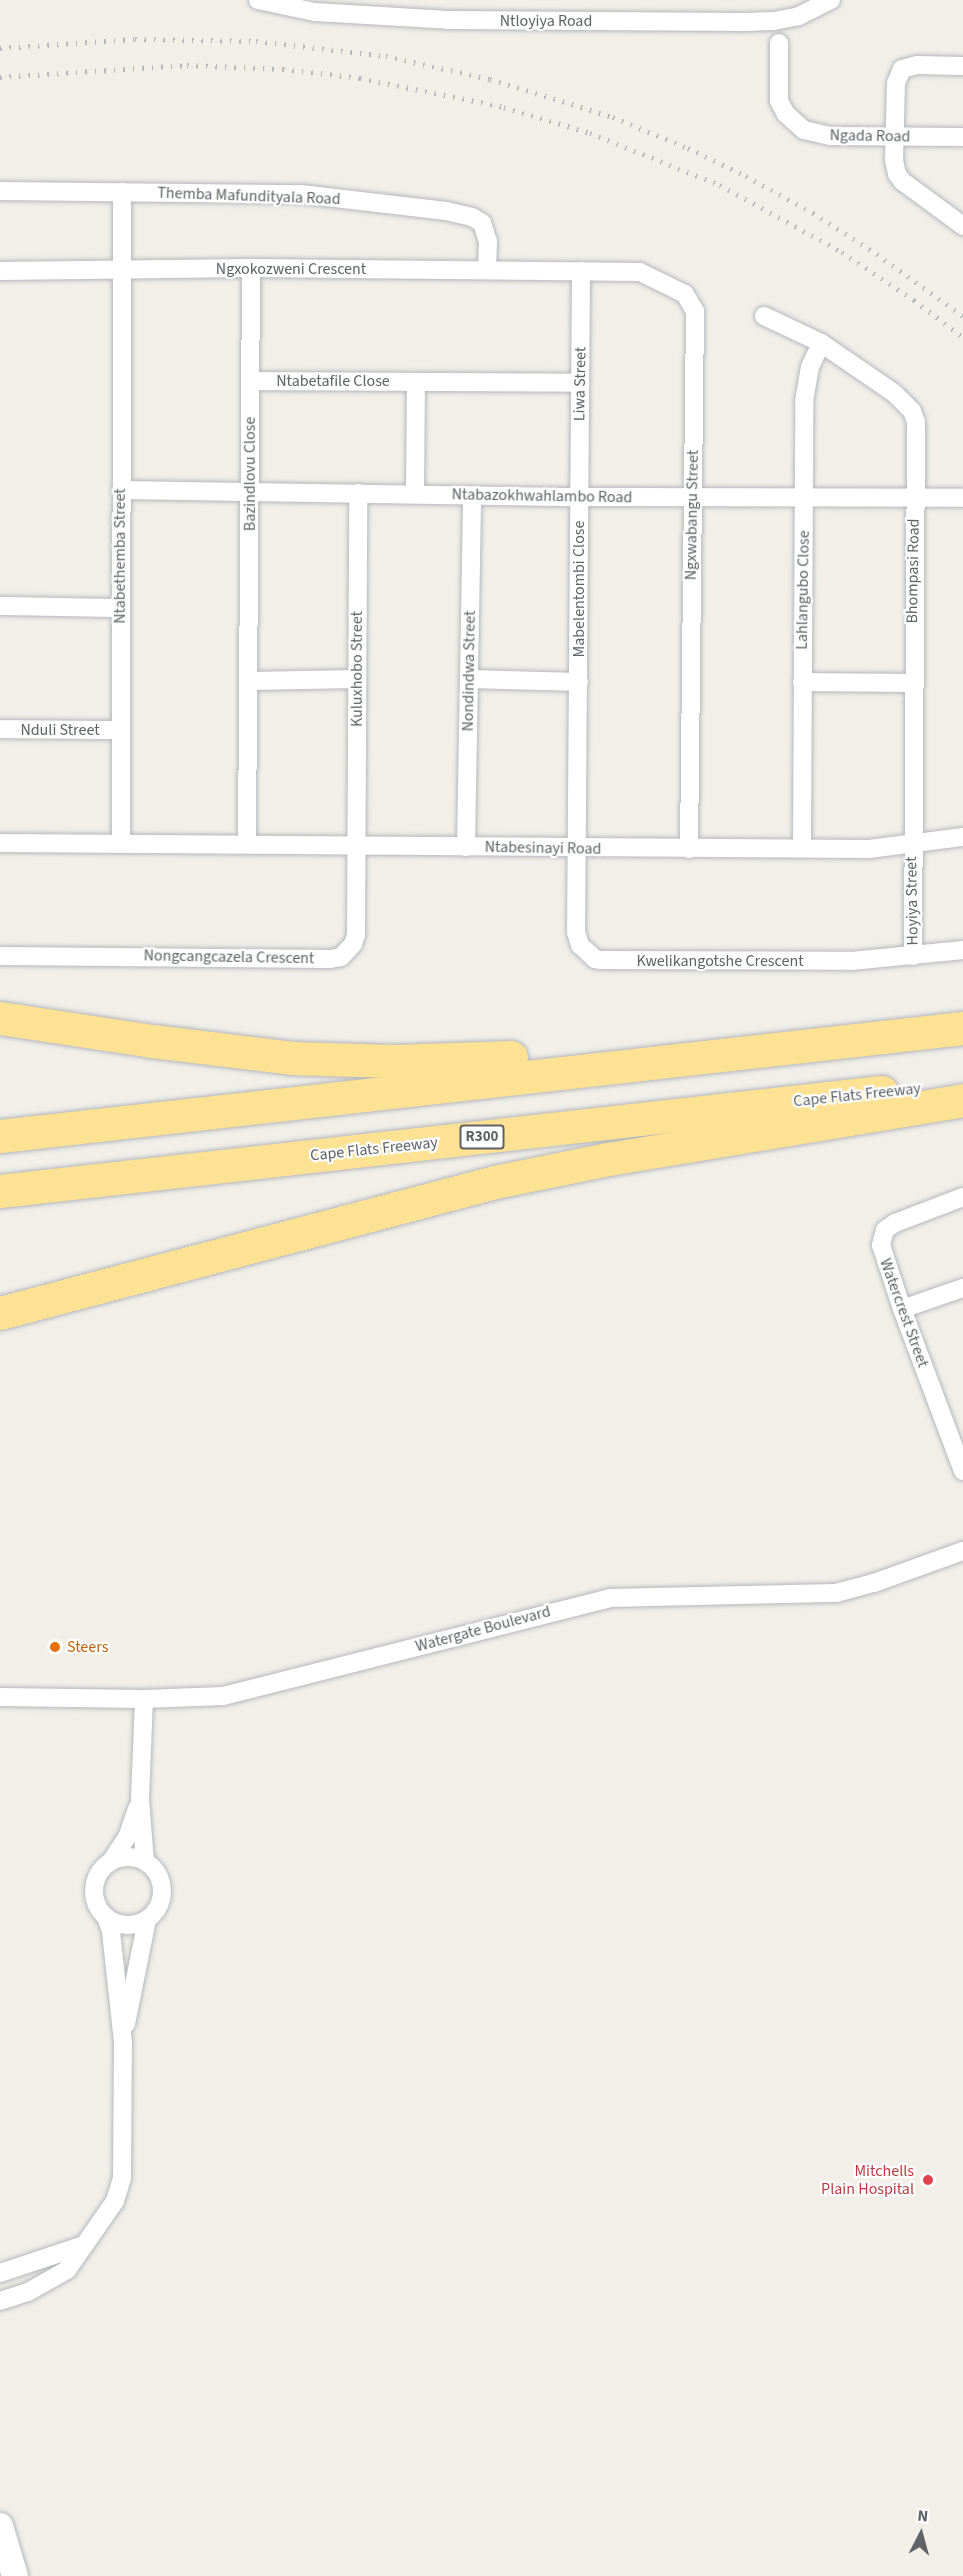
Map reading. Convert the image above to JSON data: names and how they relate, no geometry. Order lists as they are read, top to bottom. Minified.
{"streets":{"highway":["Cape Flats Freeway","R300"],"street":["Ntloyiya Road","Ngada Road","Themba Mafundityala Road","Ngxokozweni Crescent","Ntabetafile Close","Liwa Street","Bazindlovu Close","Ntabazokhwahlambo Road","Ngxwabangu Street","Ntabethemba Street","Bhompasi Road","Mabelentombi Close","Lahlangubo Close","Kuluxhobo Street","Nondindwa Street","Nduli Street","Ntabesinayi Road","Hoyiya Street","Nongcangcazela Crescent","Kwelikangotshe Crescent","Watercrest Street","Watergate Boulevard"]},"crossings":[["Themba Mafundityala Road","Ngxokozweni Crescent"],["Themba Mafundityala Road","Ntabethemba Street"],["Ngxokozweni Crescent","Liwa Street"],["Ngxokozweni Crescent","Bazindlovu Close"],["Ngxokozweni Crescent","Ngxwabangu Street"],["Ngxokozweni Crescent","Ntabethemba Street"],["Ntabetafile Close","Liwa Street"],["Ntabetafile Close","Bazindlovu Close"],["Liwa Street","Ntabazokhwahlambo Road"],["Liwa Street","Ngxwabangu Street"],["Liwa Street","Mabelentombi Close"],["Bazindlovu Close","Ntabazokhwahlambo Road"],["Bazindlovu Close","Ntabesinayi Road"],["Ntabazokhwahlambo Road","Ngxwabangu Street"],["Ntabazokhwahlambo Road","Ntabethemba Street"],["Ntabazokhwahlambo Road","Bhompasi Road"],["Ntabazokhwahlambo Road","Mabelentombi Close"],["Ntabazokhwahlambo Road","Lahlangubo Close"],["Ntabazokhwahlambo Road","Kuluxhobo Street"],["Ntabazokhwahlambo Road","Nondindwa Street"],["Ngxwabangu Street","Ntabesinayi Road"],["Ntabethemba Street","Nduli Street"],["Ntabethemba Street","Ntabesinayi Road"],["Bhompasi Road","Ntabesinayi Road"],["Bhompasi Road","Hoyiya Street"],["Mabelentombi Close","Nondindwa Street"],["Mabelentombi Close","Ntabesinayi Road"],["Mabelentombi Close","Kwelikangotshe Crescent"],["Lahlangubo Close","Ntabesinayi Road"],["Kuluxhobo Street","Ntabesinayi Road"],["Kuluxhobo Street","Nongcangcazela Crescent"],["Nondindwa Street","Ntabesinayi Road"],["Ntabesinayi Road","Hoyiya Street"],["Ntabesinayi Road","Nongcangcazela Crescent"],["Ntabesinayi Road","Kwelikangotshe Crescent"],["Hoyiya Street","Kwelikangotshe Crescent"]],"places":["Steers","Mitchells Plain Hospital"],"north":"top"}
